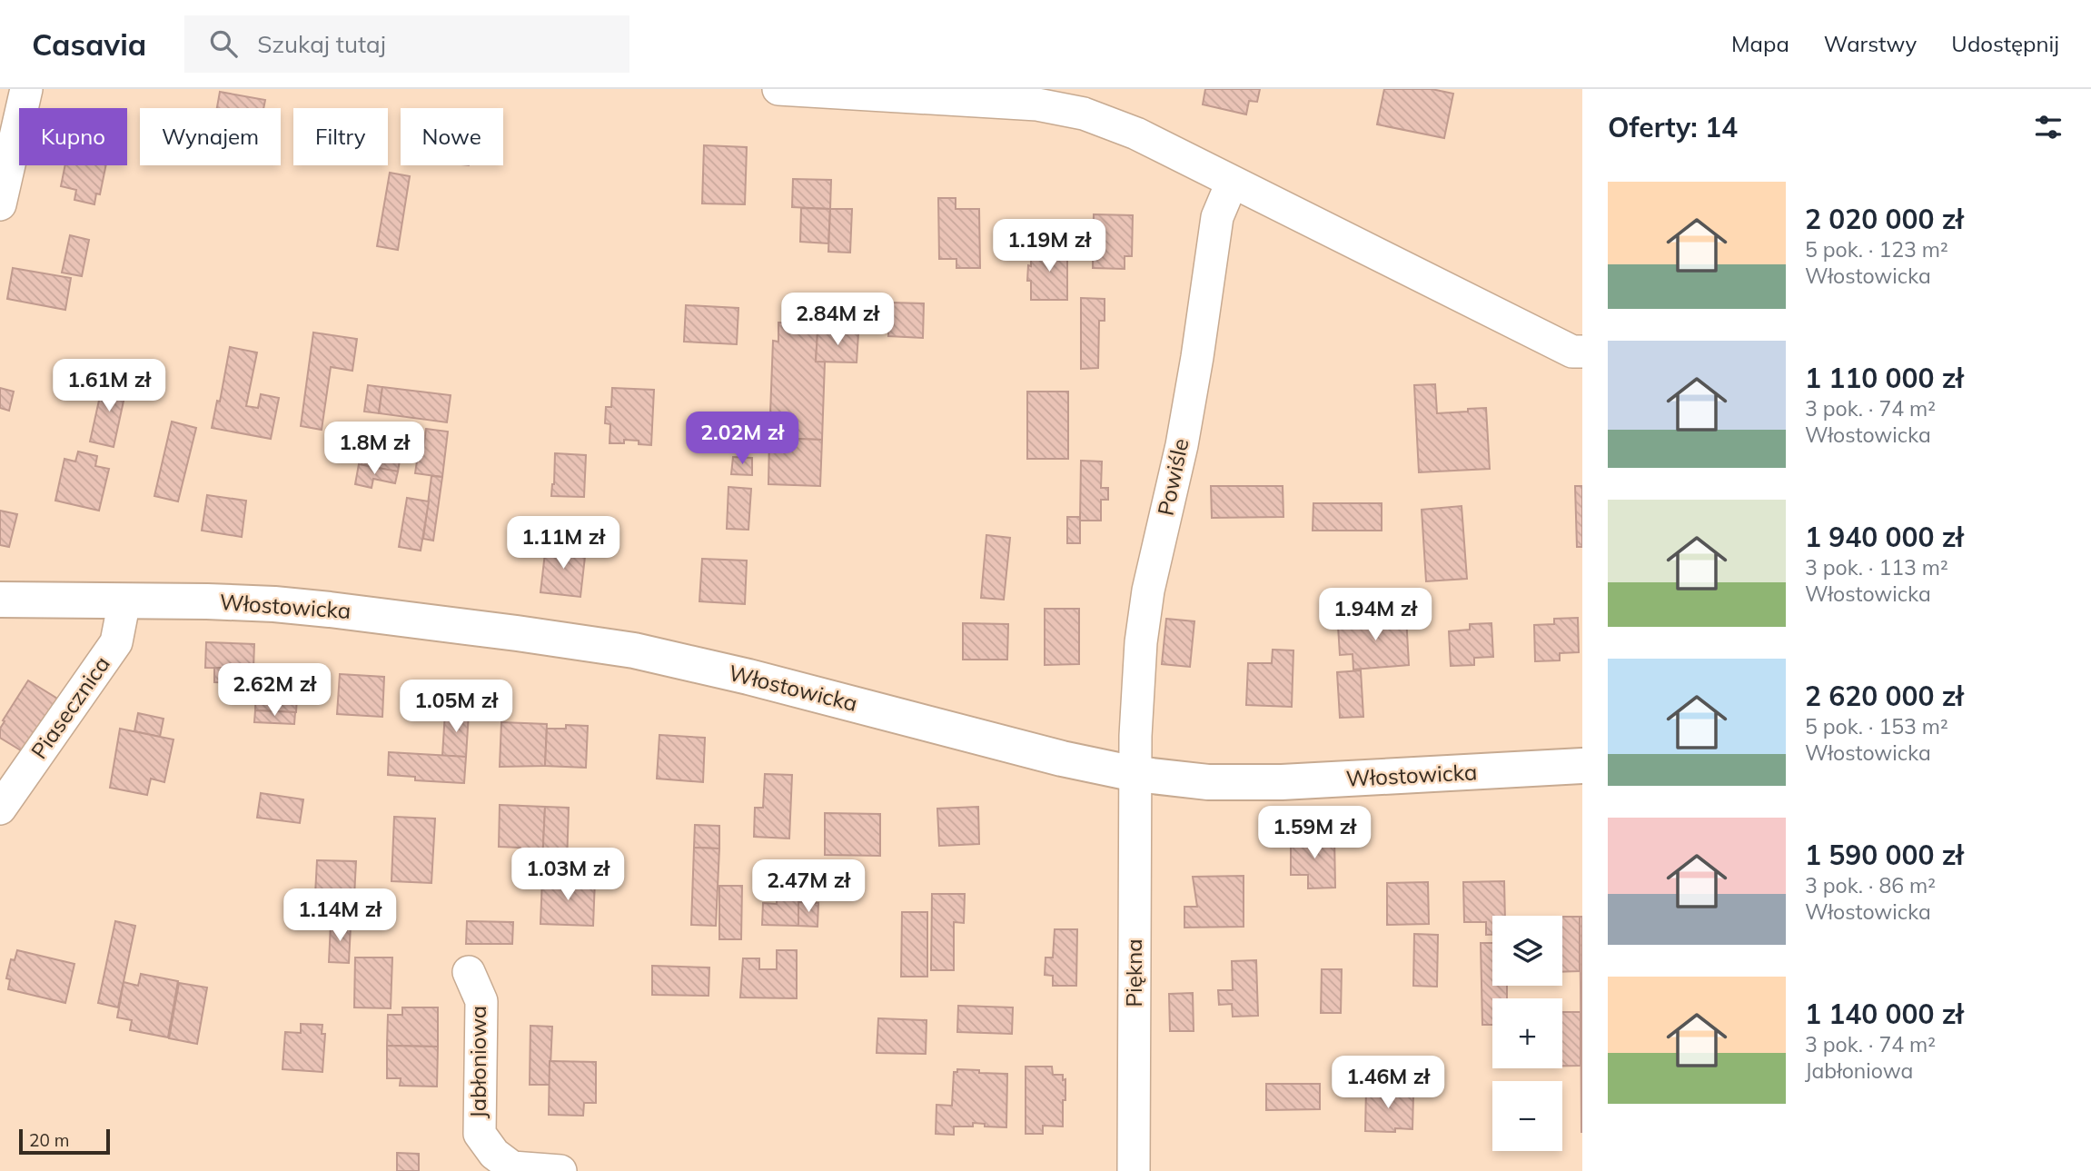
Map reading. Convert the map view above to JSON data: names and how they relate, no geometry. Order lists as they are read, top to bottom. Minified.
{"streets":{"main road":["Włostowicka"],"street":["Powiśle","Piasecznica","Piękna","Jabłoniowa"]},"crossings":[["Powiśle","Włostowicka"],["Powiśle","Piękna"],["Włostowicka","Piasecznica"],["Włostowicka","Piękna"]],"scale_bar":"20 m","page":{"header":"Casavia","search":"Szukaj tutaj","nav":["Mapa","Warstwy","Udostępnij"],"heading":"Oferty: 14","chip":["Kupno","Wynajem","Filtry","Nowe"],"list":[{"name":"2 020 000 zł","note":"5 pok. · 123 m² · Włostowicka"},{"name":"1 110 000 zł","note":"3 pok. · 74 m² · Włostowicka"},{"name":"1 940 000 zł","note":"3 pok. · 113 m² · Włostowicka"},{"name":"2 620 000 zł","note":"5 pok. · 153 m² · Włostowicka"},{"name":"1 590 000 zł","note":"3 pok. · 86 m² · Włostowicka"},{"name":"1 140 000 zł","note":"3 pok. · 74 m² · Jabłoniowa"}],"price":["1.19M zł","2.84M zł","1.61M zł","2.02M zł","1.8M zł","1.11M zł","1.94M zł","2.62M zł","1.05M zł","1.59M zł","1.03M zł","2.47M zł","1.14M zł","1.46M zł"],"map_buttons":["+","−"],"scale":"20 m"}}
